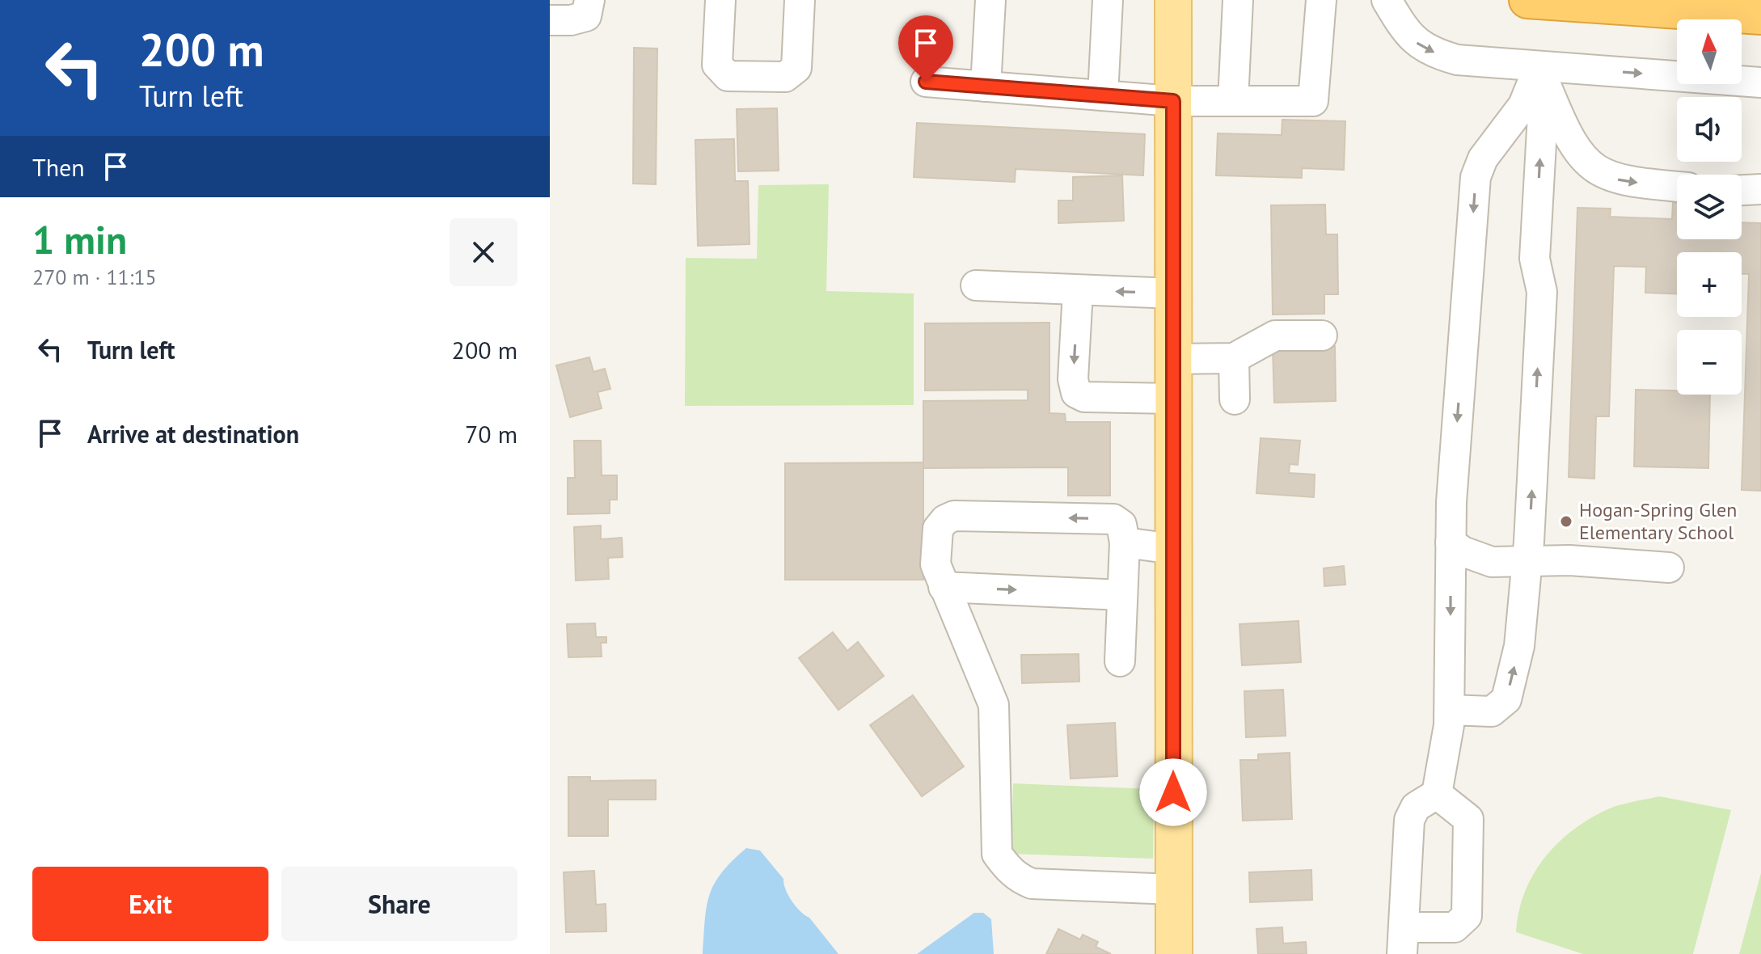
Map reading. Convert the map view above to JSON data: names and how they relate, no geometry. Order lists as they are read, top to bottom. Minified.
{"places":["Hogan-Spring Glen Elementary School"],"north":"top","page":{"turn":["200 m","Turn left"],"map_buttons":["+","−"],"then":"Then","heading":["1 min","270 m · 11:15"],"list":[{"name":"Turn left","value":"200 m"},{"name":"Arrive at destination","value":"70 m"}],"buttons":["Exit","Share"]}}
